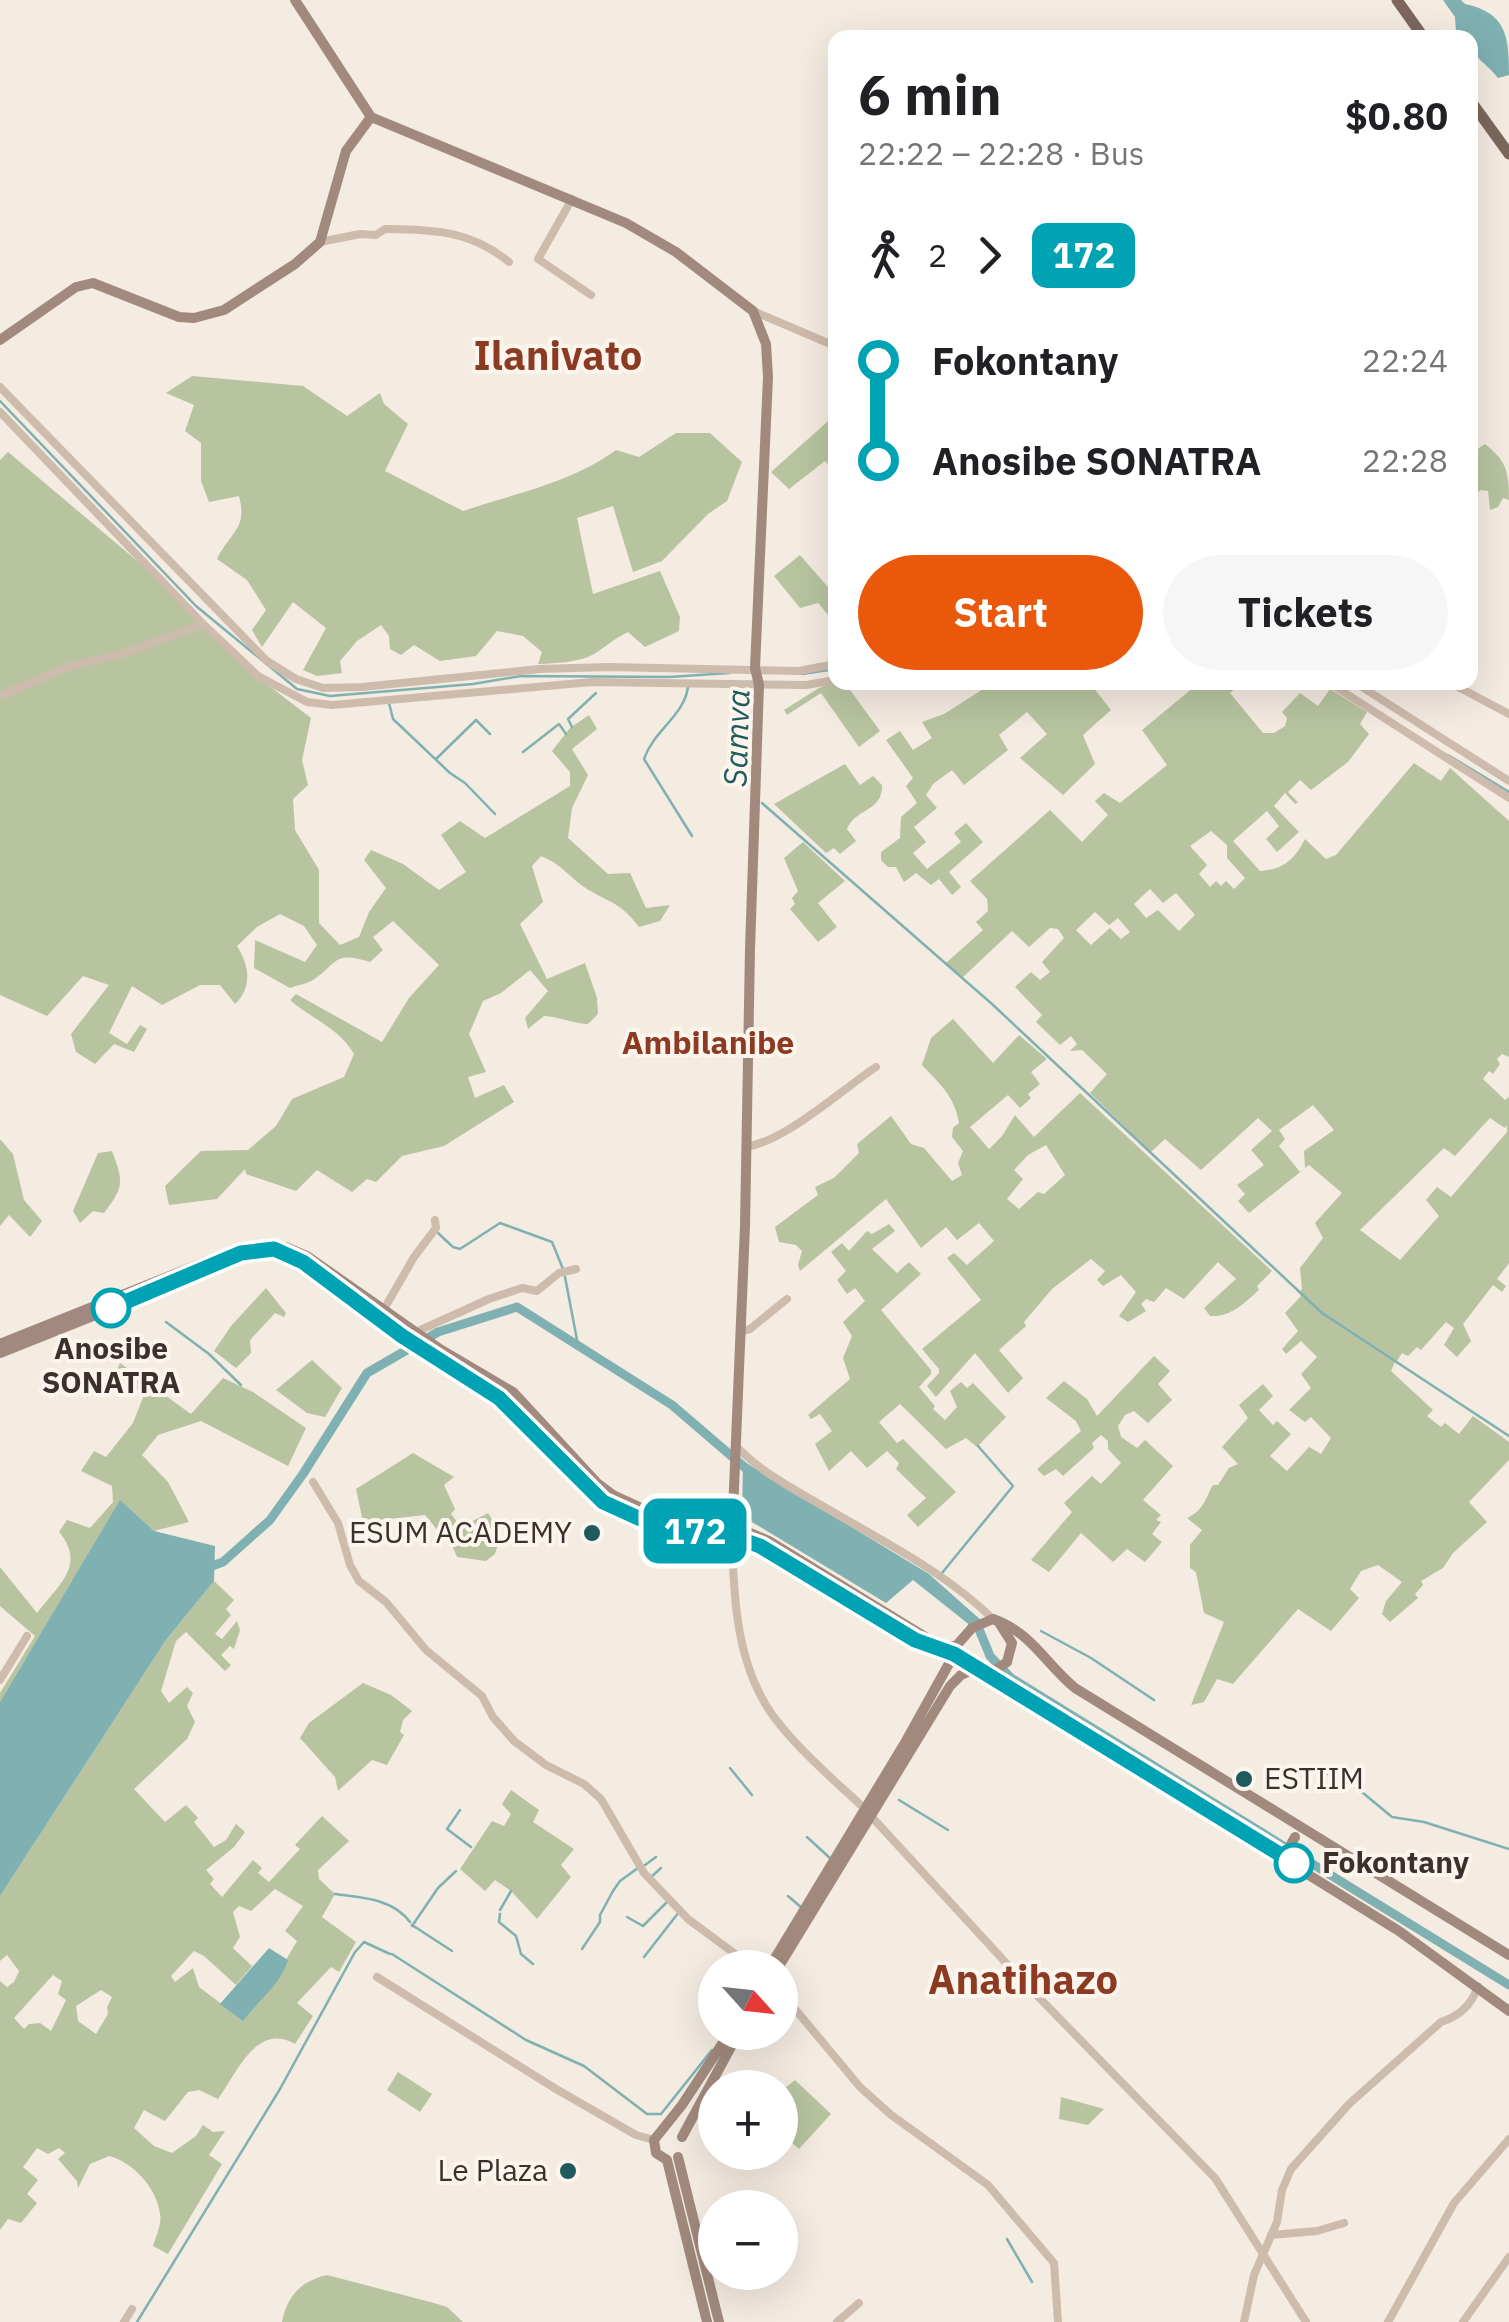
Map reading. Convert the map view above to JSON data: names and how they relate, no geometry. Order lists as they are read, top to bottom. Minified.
{"districts":["Ilanivato","Ambilanibe","Anatihazo"],"water":["Samva"],"places":["Anosibe SONATRA","ESUM ACADEMY","ESTIIM","Fokontany","Le Plaza"],"lines":["bus line 172"],"north":"bottom right","page":{"on_map":"172","heading":["6 min","22:22 – 22:28 · Bus","$0.80"],"legs":["2","172"],"list":[{"name":"Fokontany","value":"22:24"},{"name":"Anosibe SONATRA","value":"22:28"}],"buttons":["Start","Tickets"],"map_buttons":["+","−"]}}
